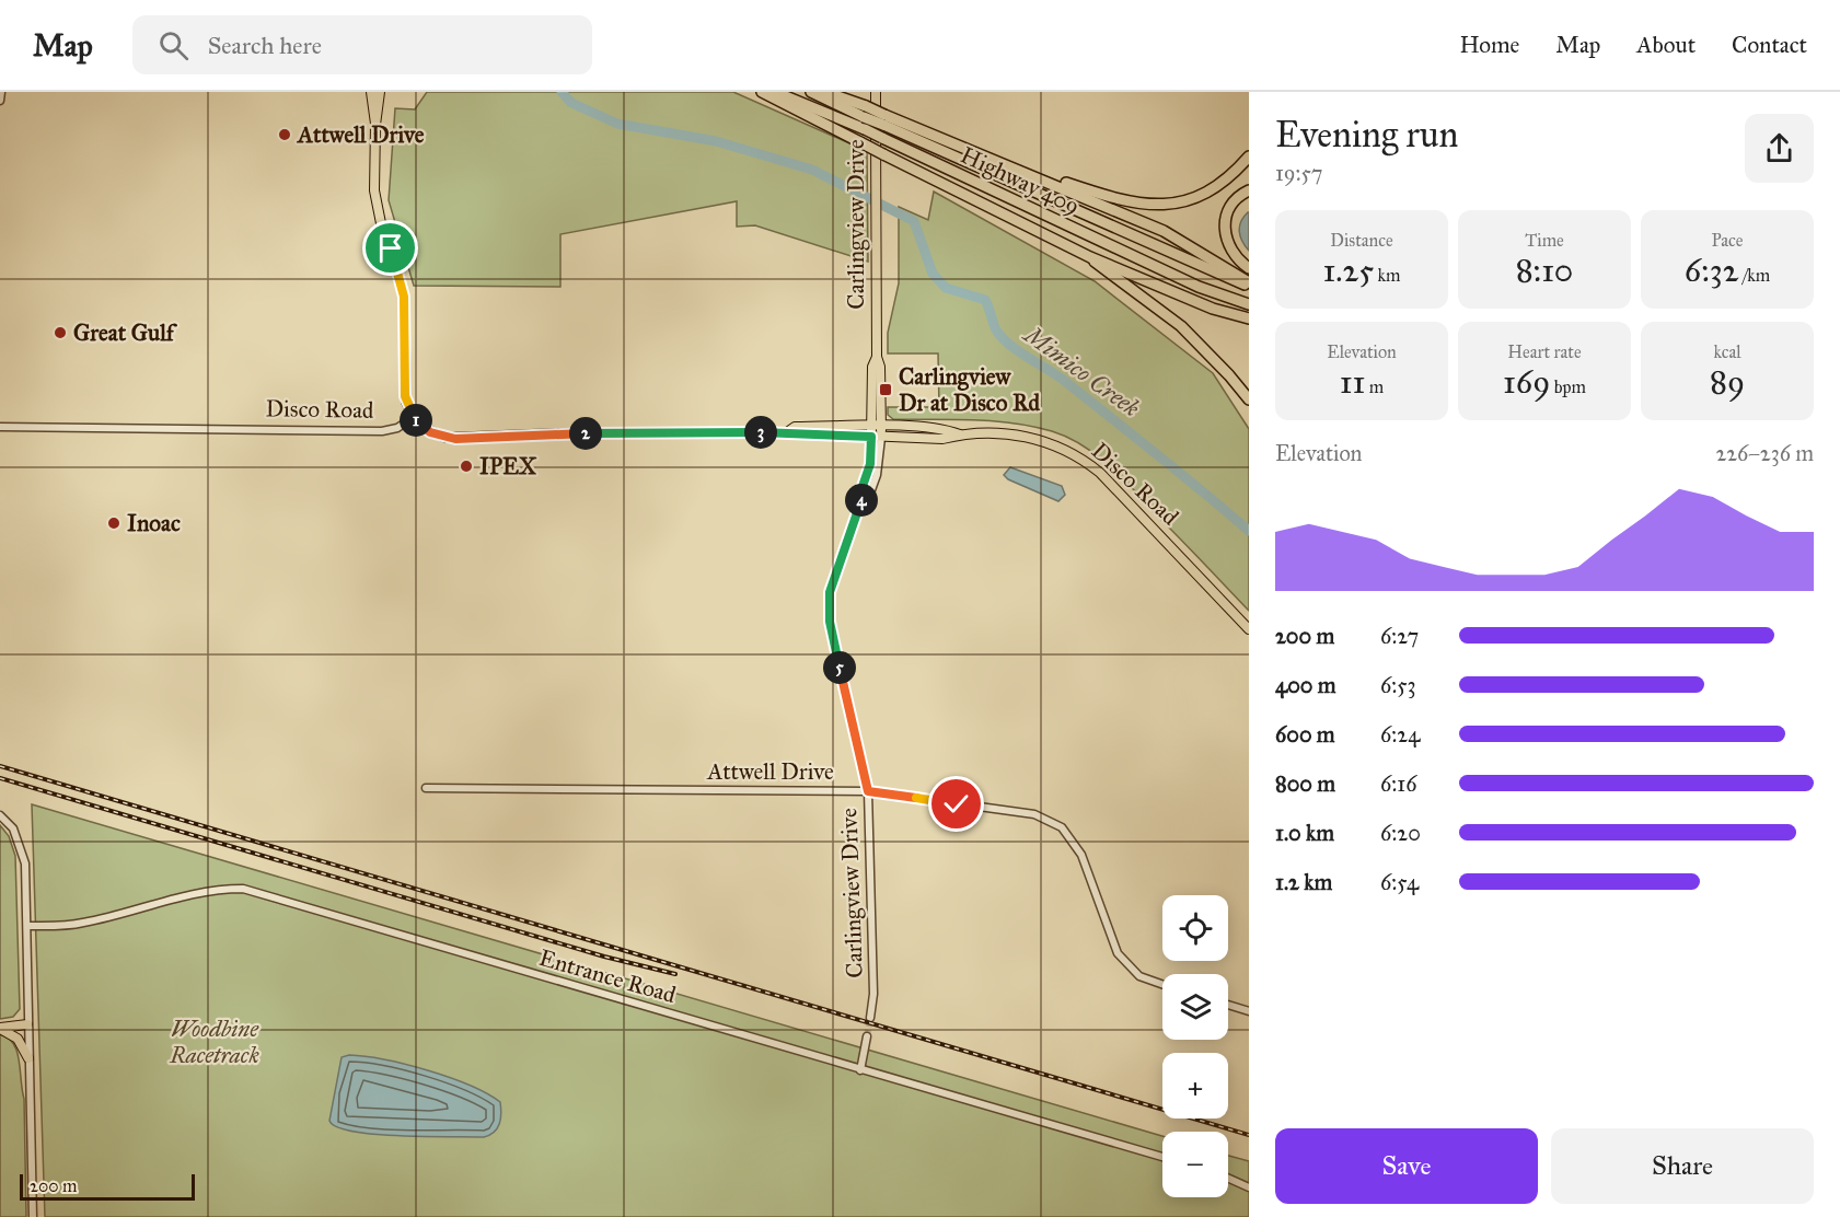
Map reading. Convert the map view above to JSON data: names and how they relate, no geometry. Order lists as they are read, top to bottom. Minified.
{"streets":{"highway":["Highway 409"],"main road":["Carlingview Drive","Disco Road"],"street":["Attwell Drive","Entrance Road"]},"crossings":[["Carlingview Drive","Disco Road"],["Carlingview Drive","Attwell Drive"]],"water":["Mimico Creek"],"parks":["Woodbine Racetrack"],"places":{"other":["Attwell Drive","Great Gulf","IPEX","Inoac"],"transit":["Carlingview Dr at Disco Rd"]},"scale_bar":"200 m","page":{"header":"Map","search":"Search here","nav":["Home","Map","About","Contact"],"heading":["Evening run","19:57"],"stats":[["Distance","1.25 km"],["Time","8:10"],["Pace","6:32 /km"],["Elevation","11 m"],["Heart rate","169 bpm"],["kcal","89"]],"pins":["1","3","2","4","5"],"chart":["Elevation","226–236 m"],"list":[{"name":"200 m","note":"6:27"},{"name":"400 m","note":"6:53"},{"name":"600 m","note":"6:24"},{"name":"800 m","note":"6:16"},{"name":"1.0 km","note":"6:20"},{"name":"1.2 km","note":"6:54"}],"map_buttons":["+","−"],"buttons":["Save","Share"],"scale":"200 m"}}
